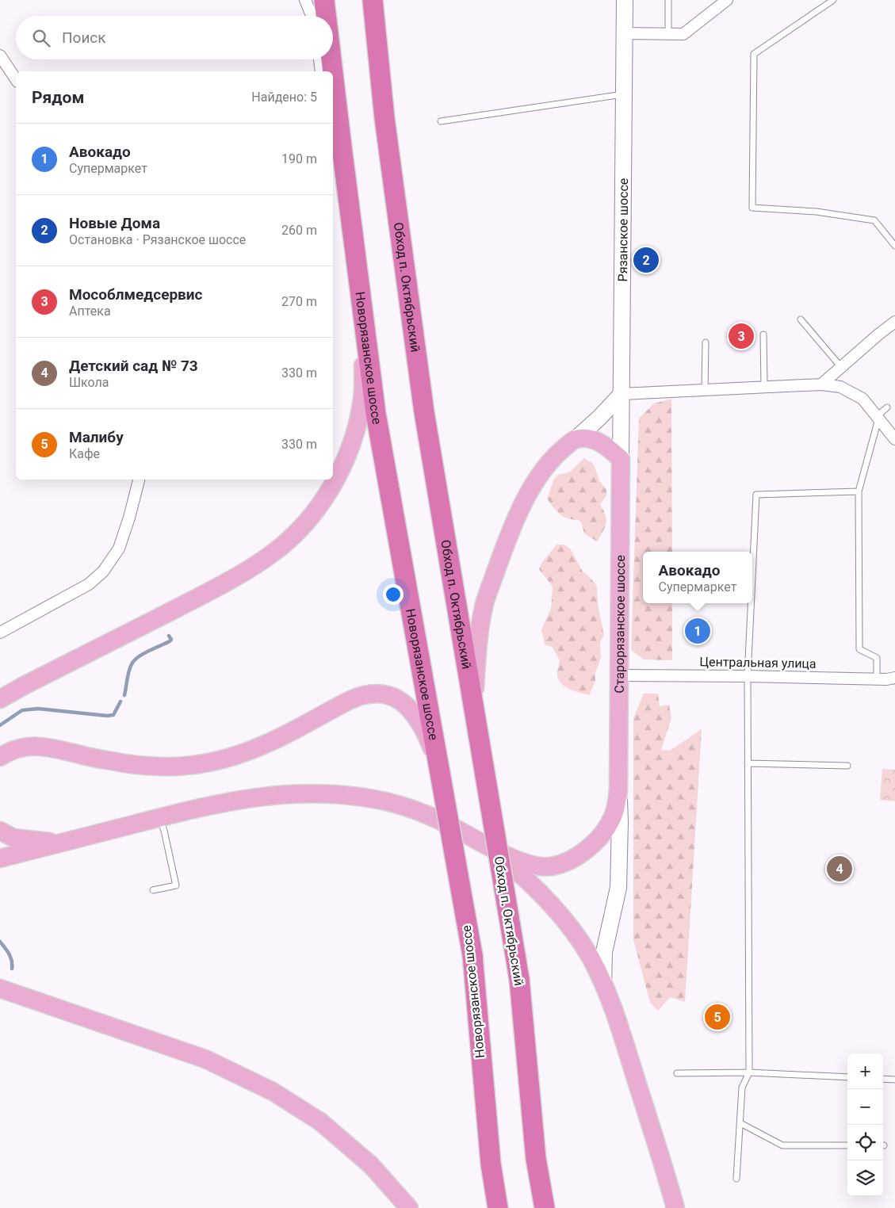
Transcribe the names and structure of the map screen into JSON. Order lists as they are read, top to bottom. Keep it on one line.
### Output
{"streets":{"highway":["Обход п. Октябрьский","Новорязанское шоссе"],"main road":["Рязанское шоссе","Старорязанское шоссе"],"street":["Центральная улица"]},"crossings":[["Рязанское шоссе","Старорязанское шоссе"],["Старорязанское шоссе","Центральная улица"]],"page":{"search":"Поиск","heading":["Рядом","Найдено: 5"],"list":[{"mark":"1","name":"Авокадо","note":"Супермаркет","value":"190 m"},{"mark":"2","name":"Новые Дома","note":"Остановка · Рязанское шоссе","value":"260 m"},{"mark":"3","name":"Мособлмедсервис","note":"Аптека","value":"270 m"},{"mark":"4","name":"Детский сад № 73","note":"Школа","value":"330 m"},{"mark":"5","name":"Малибу","note":"Кафе","value":"330 m"}],"pins":["2","3","1","4","5"],"popup":["Авокадо","Супермаркет"],"map_buttons":["+","−"]}}
